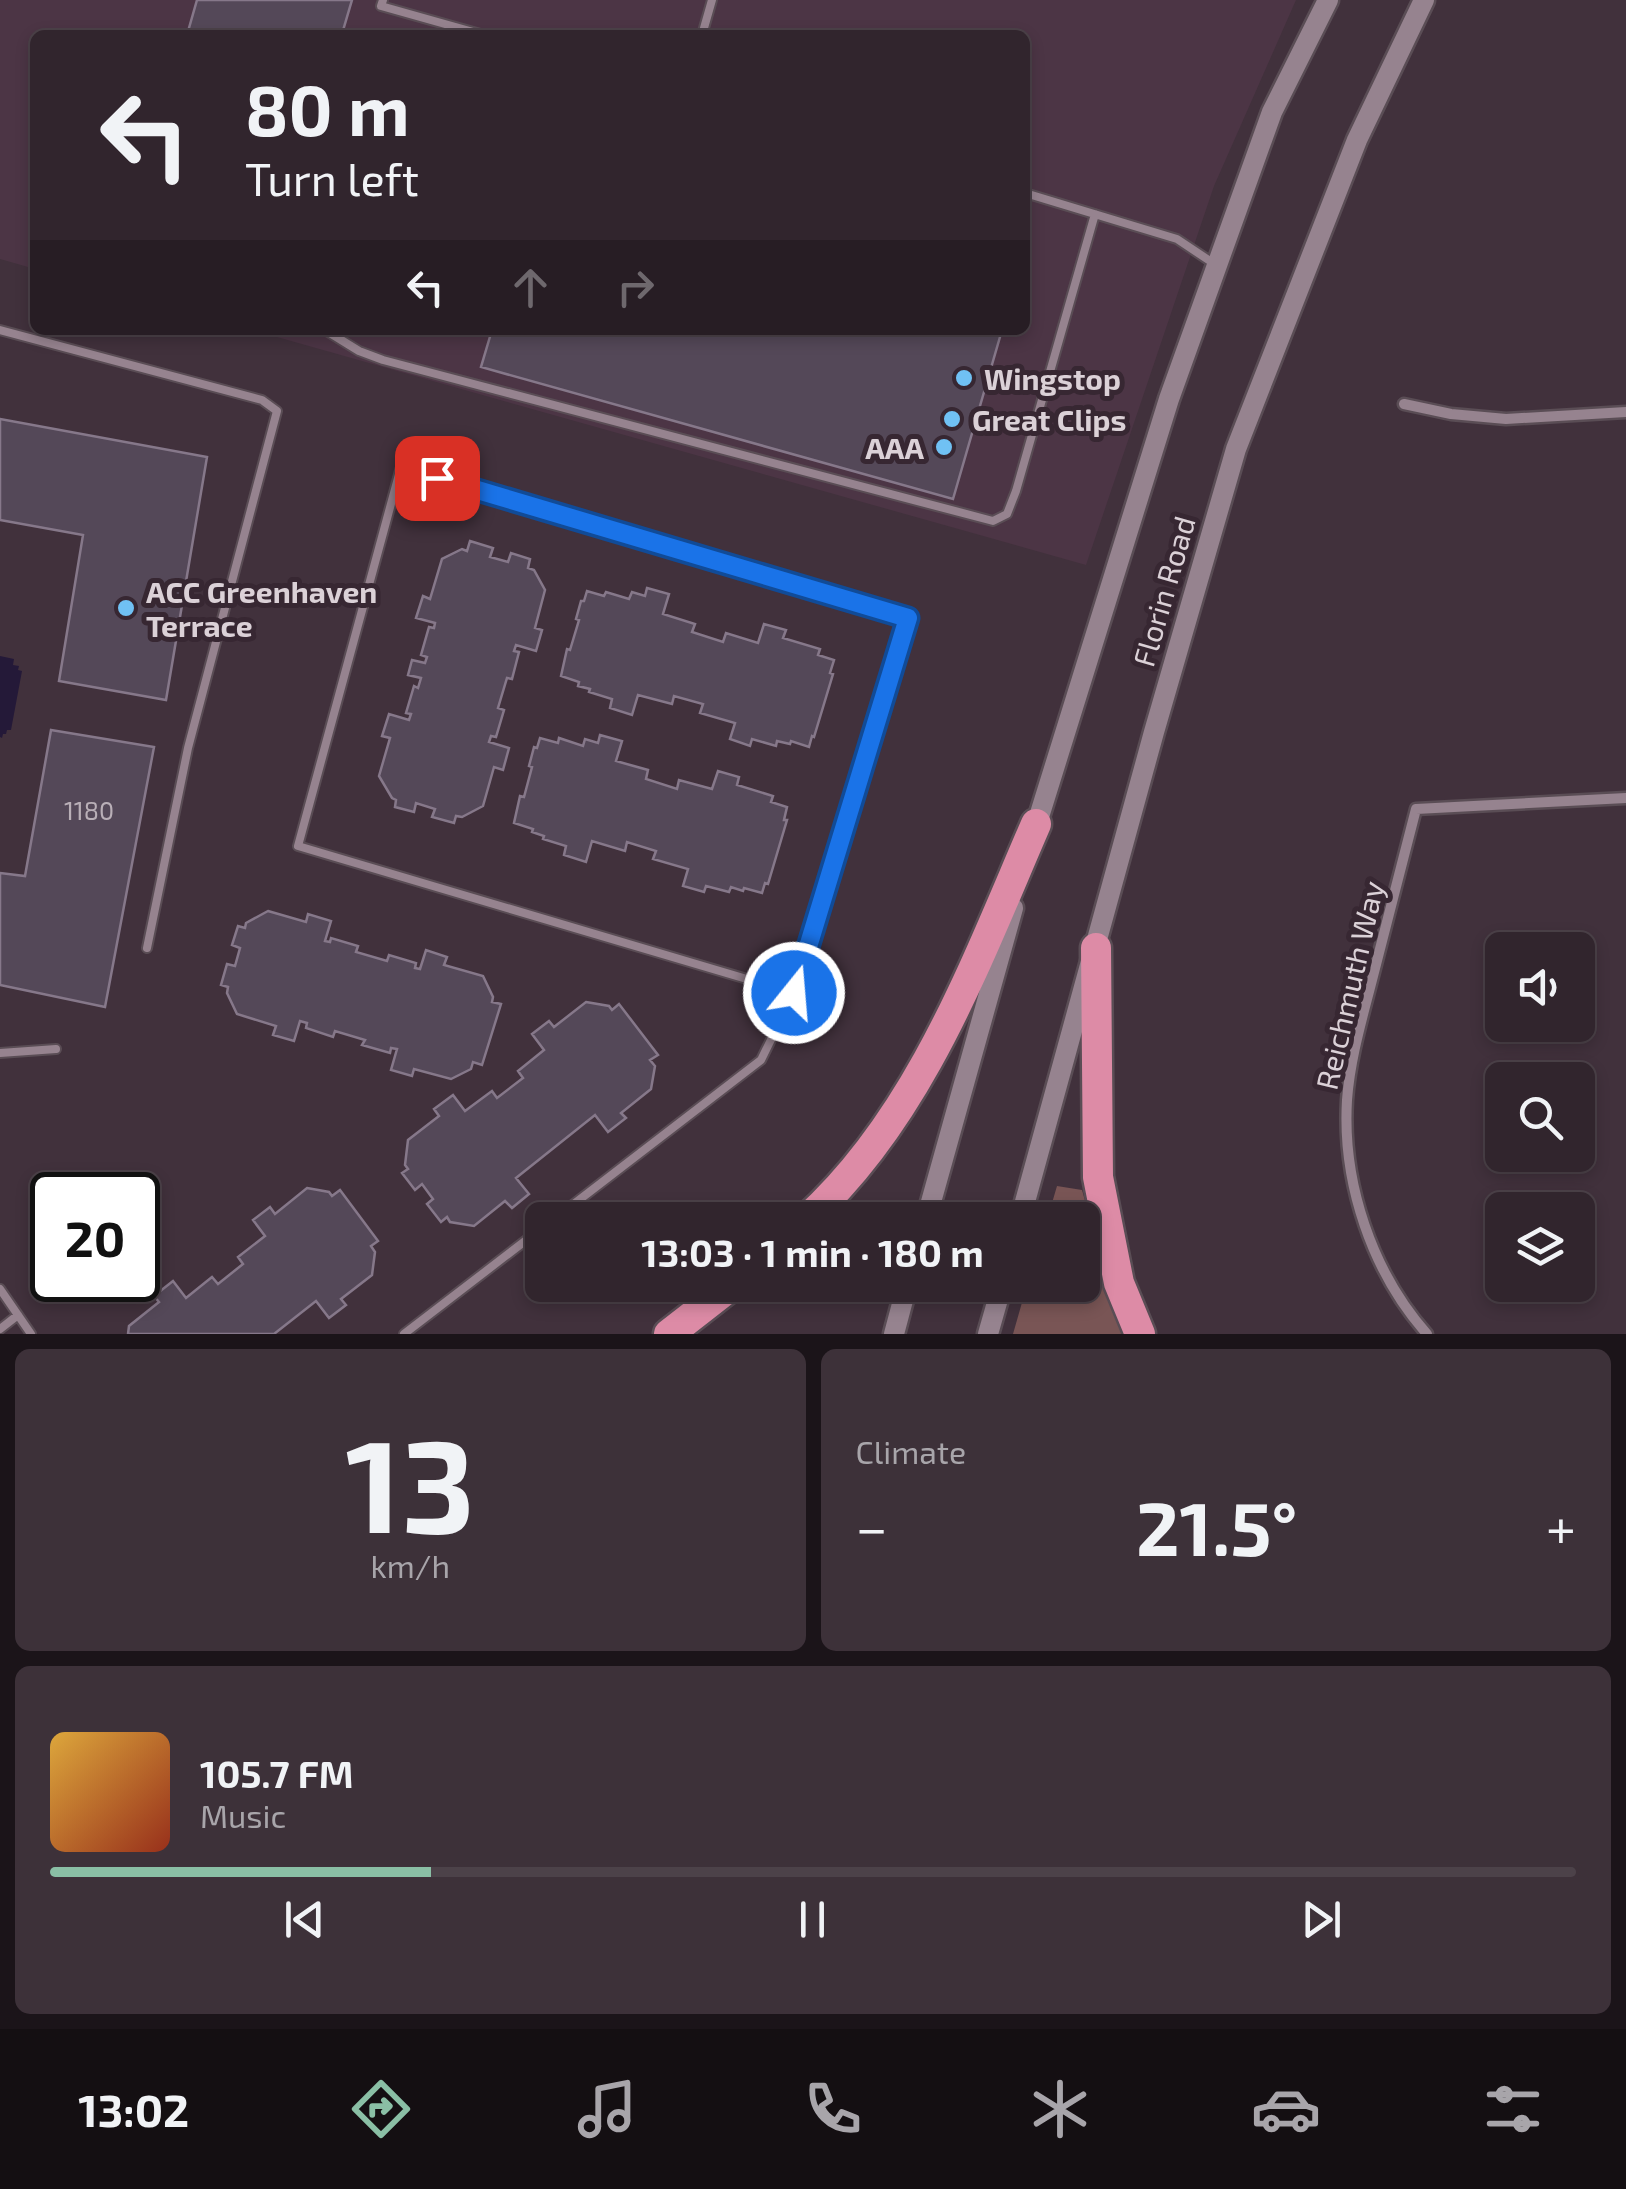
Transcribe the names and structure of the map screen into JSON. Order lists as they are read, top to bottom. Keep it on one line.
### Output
{"streets":{"main road":["Florin Road"],"street":["Reichmuth Way"]},"places":["Wingstop","Great Clips","AAA","ACC Greenhaven Terrace"],"house_numbers":["1180"],"page":{"turn":["80 m","Turn left"],"limit":"20","trip":"13:03 · 1 min · 180 m","tile":[["13","km/h"],"Climate"],"heat":["−","21.5°","+"],"song":["105.7 FM","Music"],"tabs":"13:02"}}
